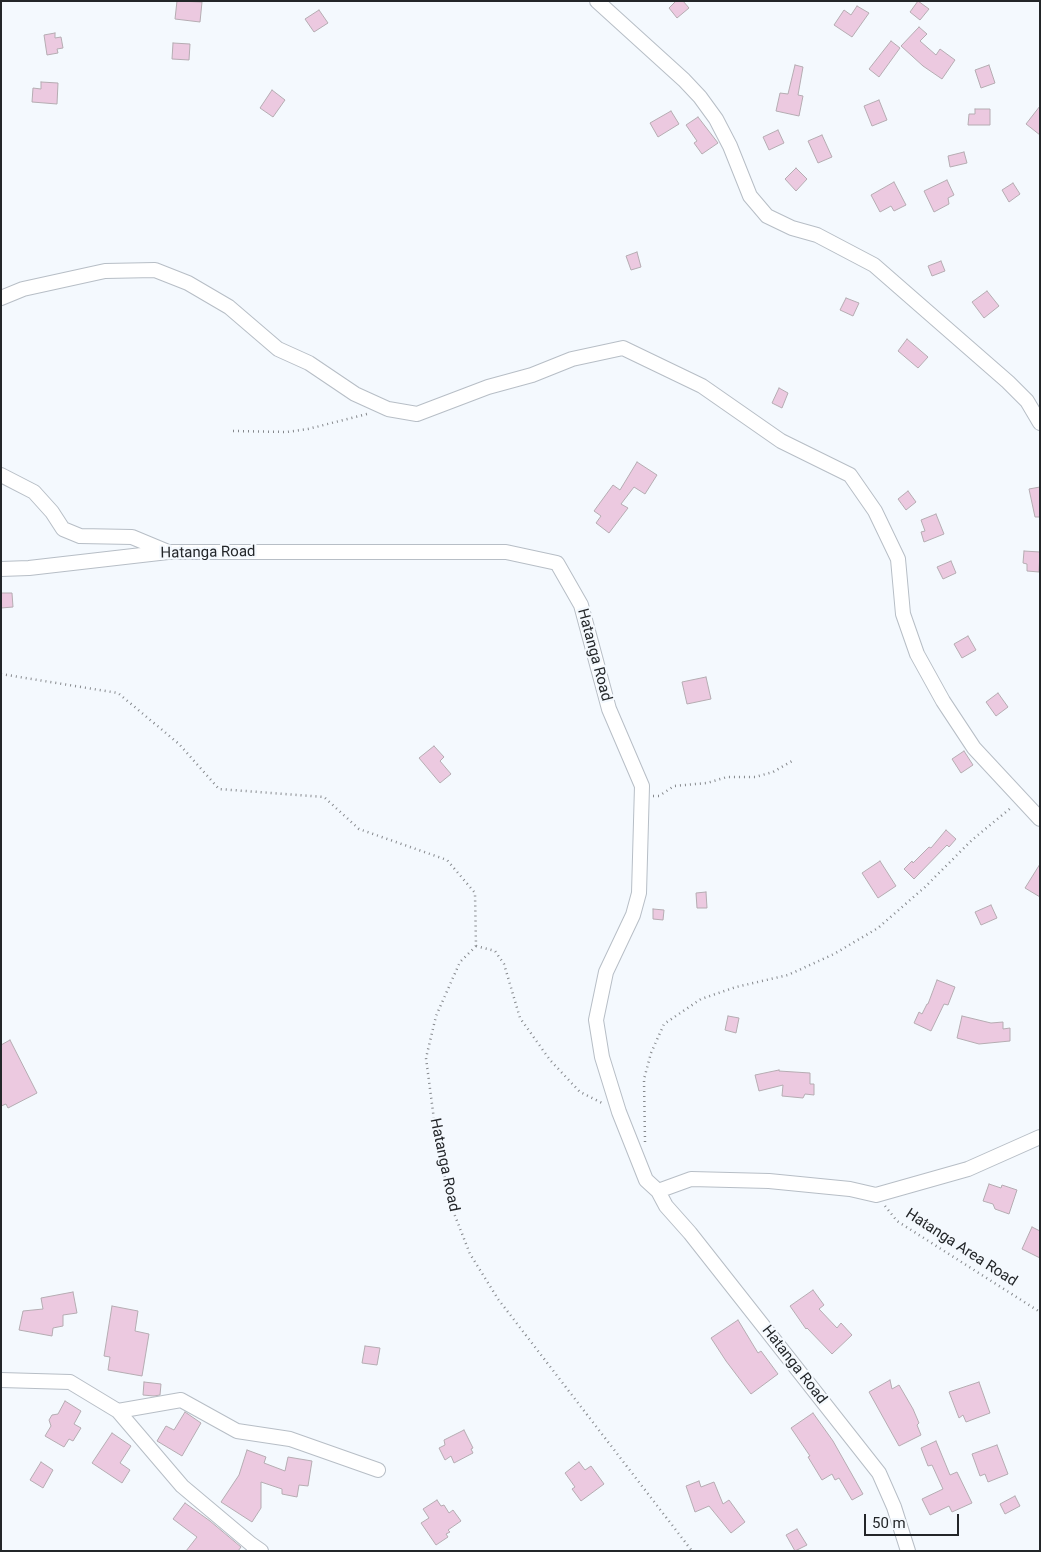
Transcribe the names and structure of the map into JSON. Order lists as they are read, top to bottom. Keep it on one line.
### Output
{"streets":{"street":["Hatanga Road"],"path":["Hatanga Area Road"]},"scale_bar":"50 m"}
